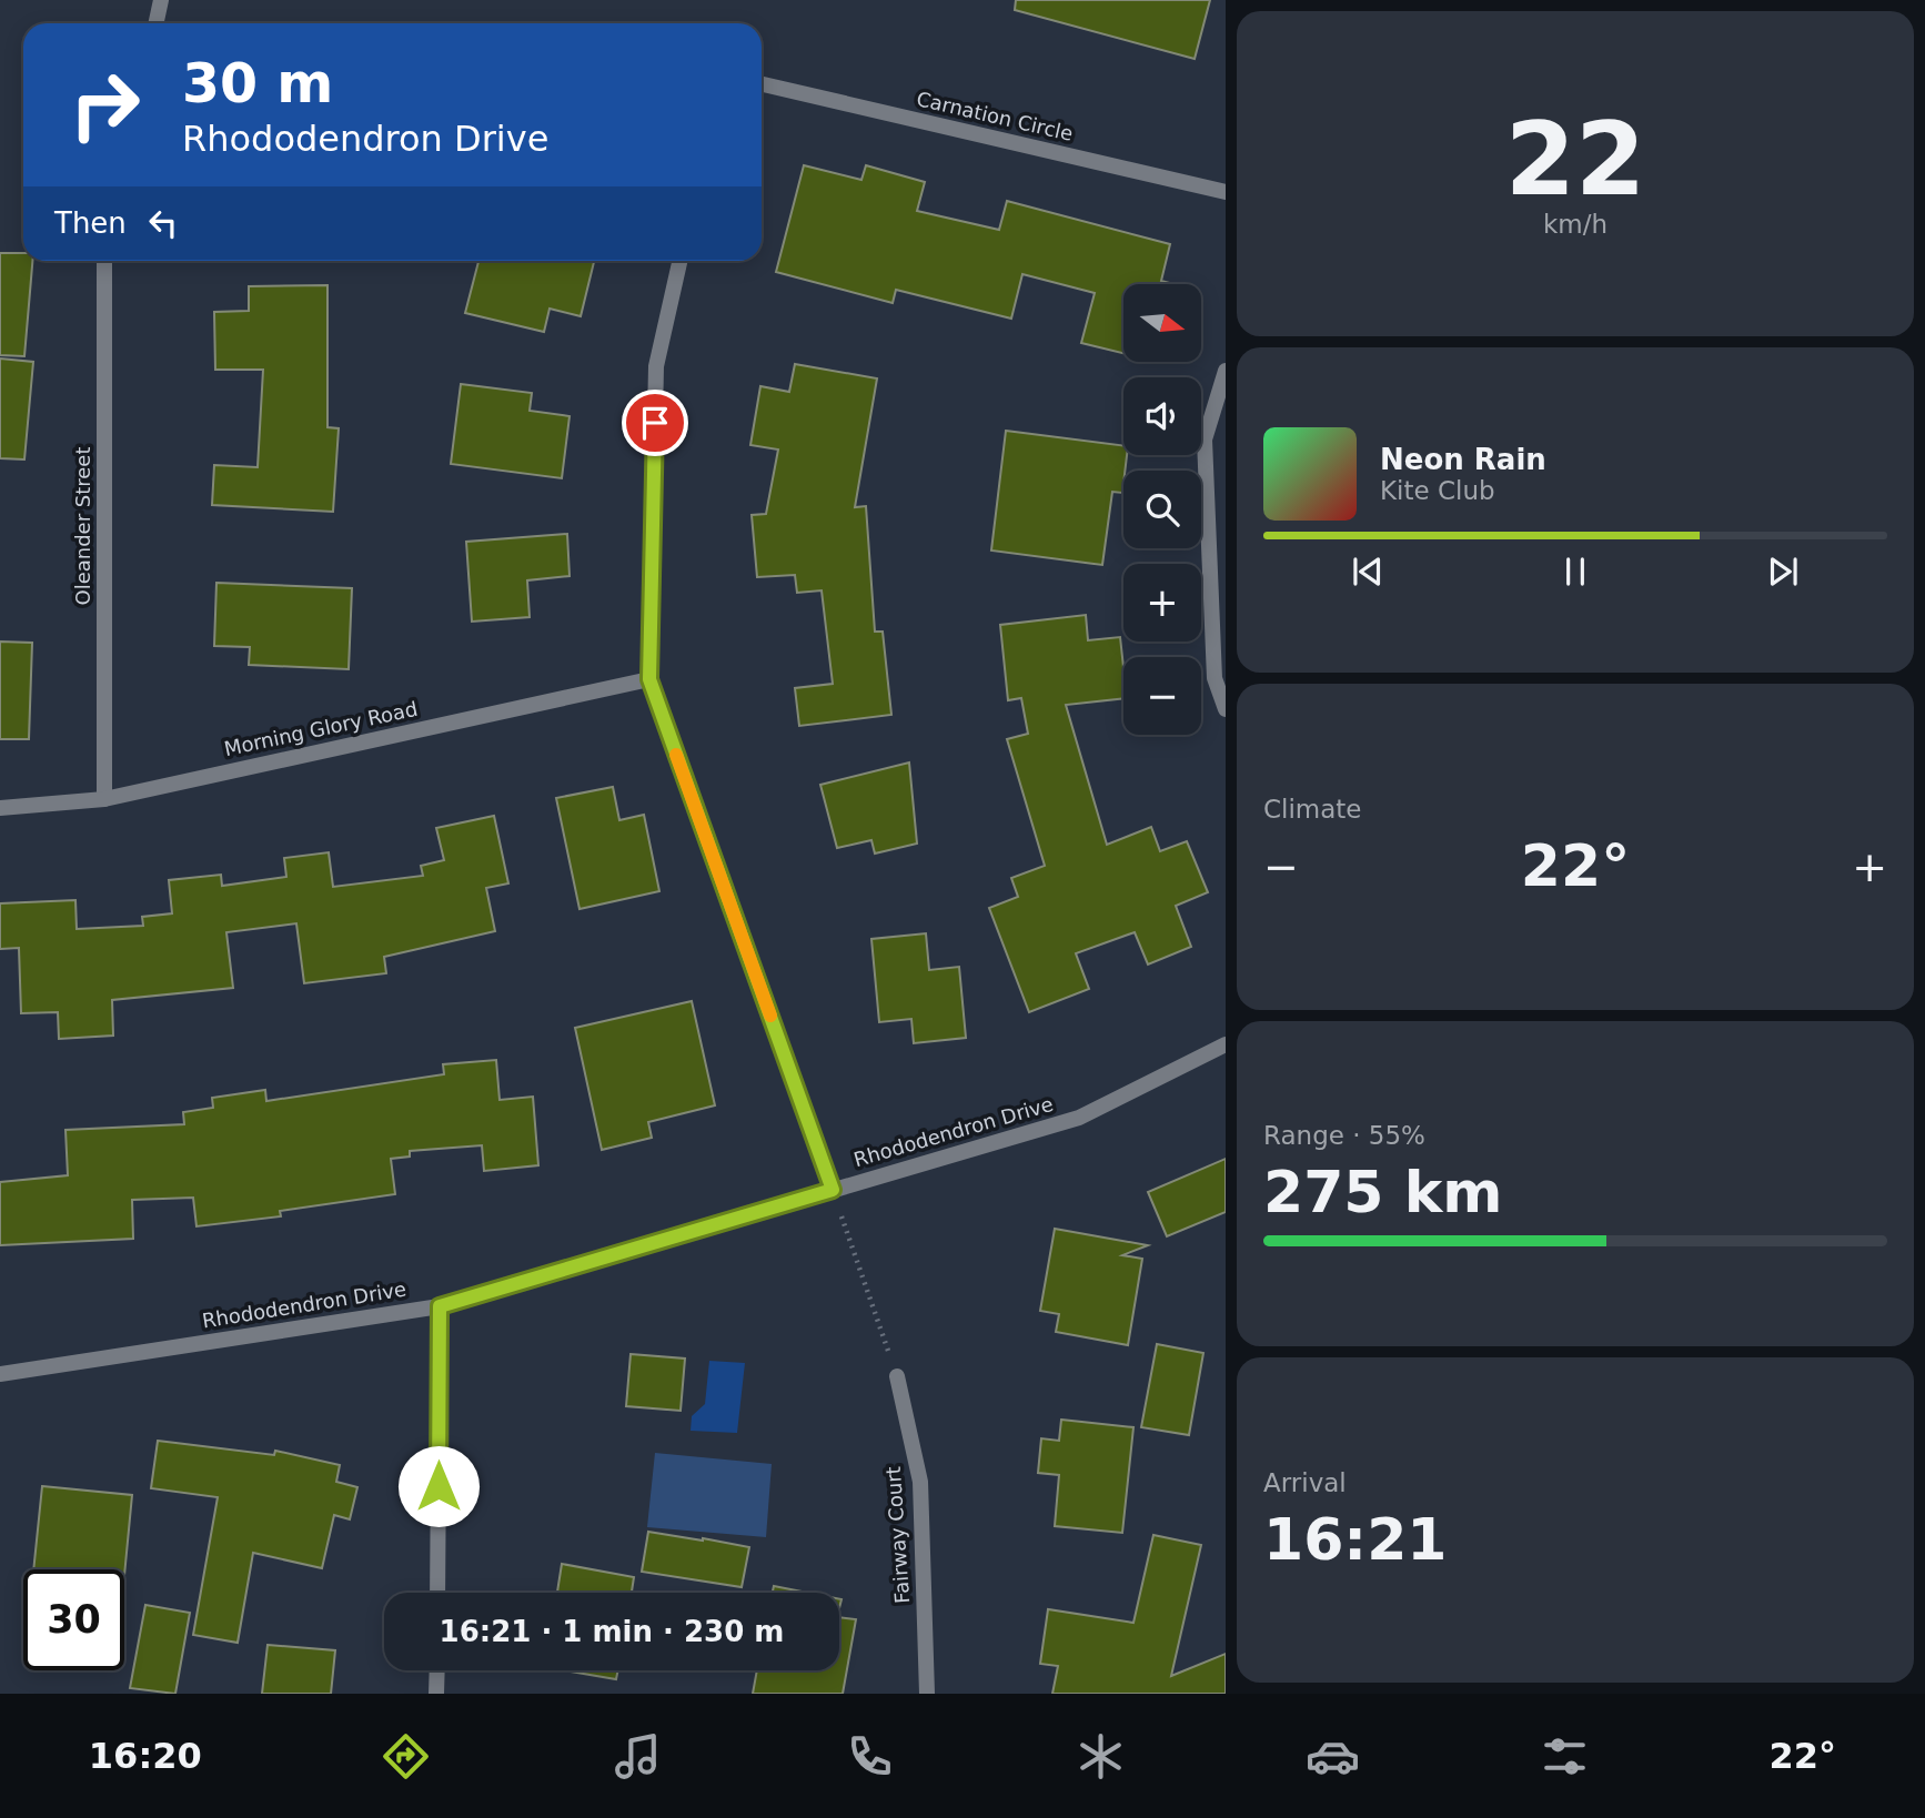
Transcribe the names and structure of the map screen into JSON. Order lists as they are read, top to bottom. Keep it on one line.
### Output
{"streets":{"street":["Carnation Circle","Oleander Street","Morning Glory Road","Rhododendron Drive","Fairway Court"]},"crossings":[["Oleander Street","Morning Glory Road"]],"north":"right","page":{"tile":[["22","km/h"],"Climate",["Range · 55%","275 km"],["Arrival","16:21"]],"turn":["30 m","Rhododendron Drive"],"then":"Then","map_buttons":["+","−"],"song":["Neon Rain","Kite Club"],"heat":["−","22°","+"],"limit":"30","trip":"16:21 · 1 min · 230 m","tabs":["16:20","22°"]}}
